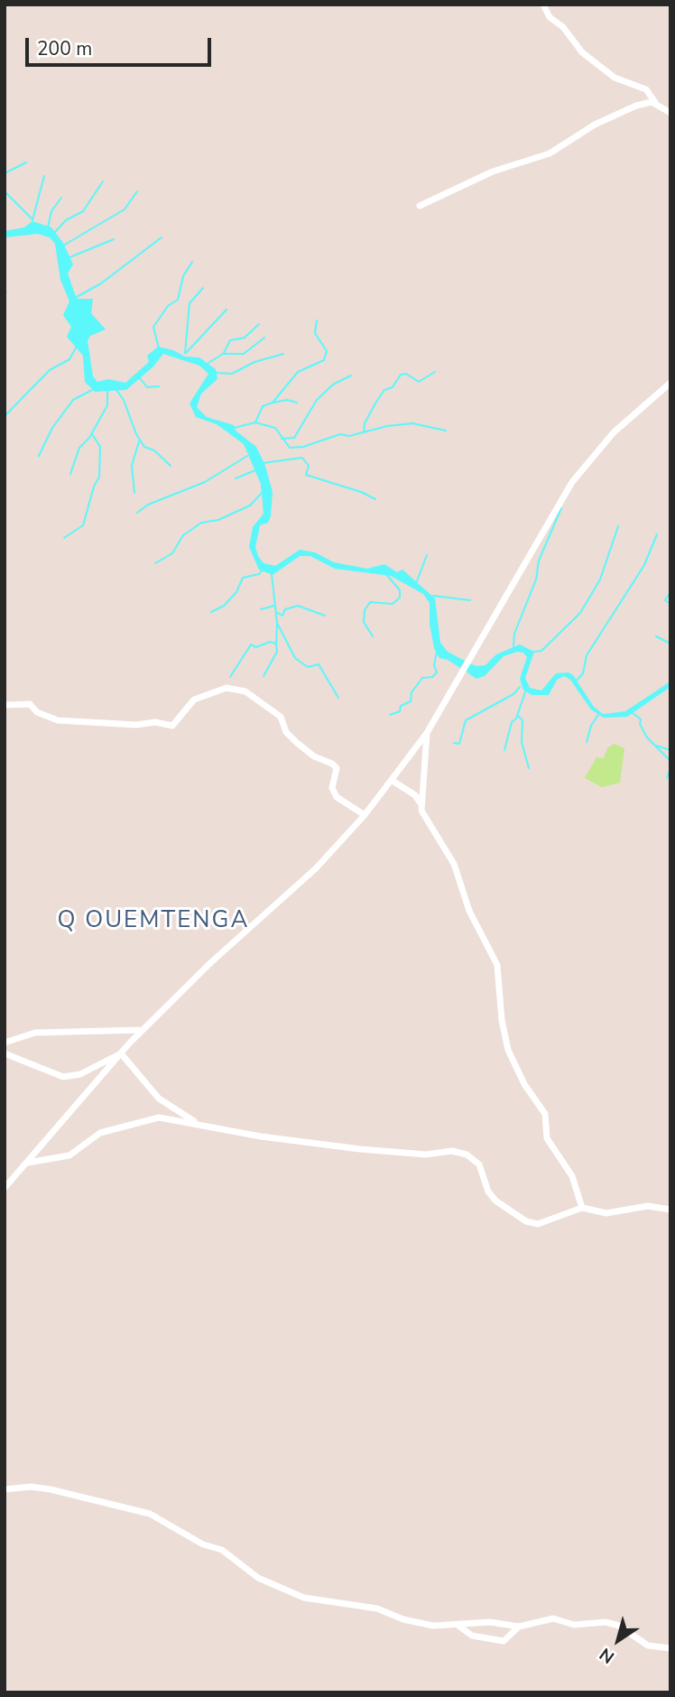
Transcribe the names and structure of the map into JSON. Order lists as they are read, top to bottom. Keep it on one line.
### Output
{"districts":["Q OUEMTENGA"],"scale_bar":"200 m","north":"bottom left"}
